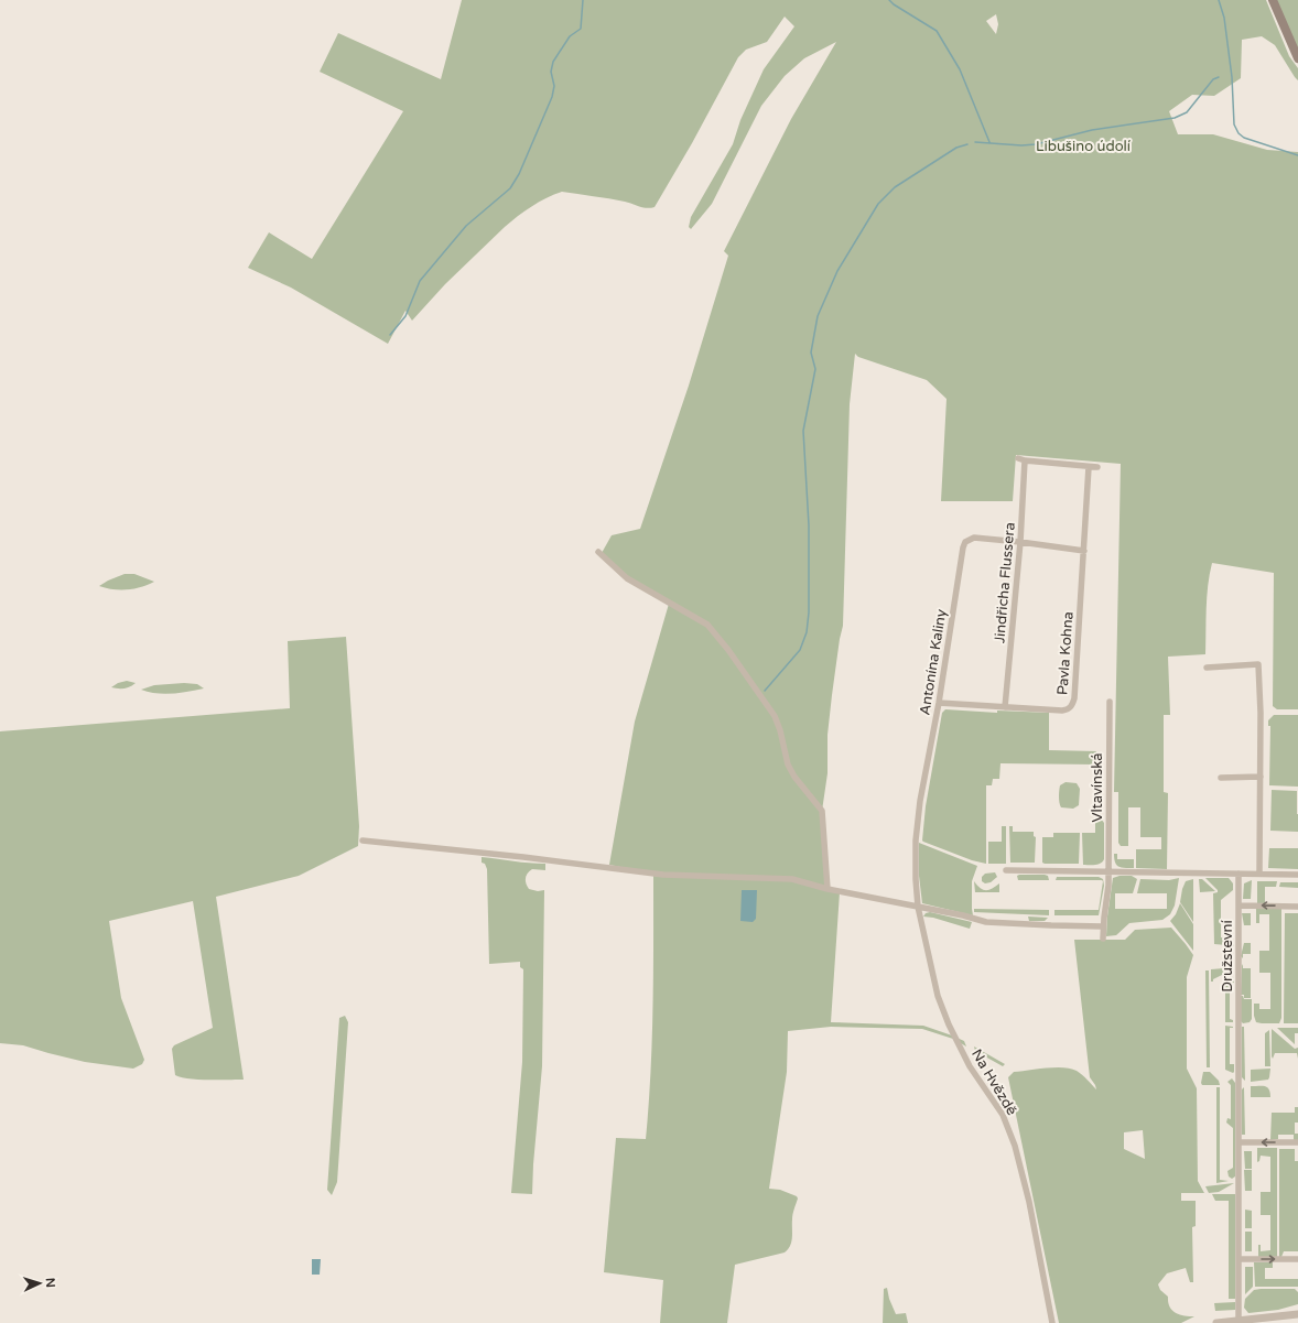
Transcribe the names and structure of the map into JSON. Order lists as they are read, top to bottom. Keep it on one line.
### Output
{"streets":{"street":["Jindřicha Flussera","Pavla Kohna","Antonína Kaliny","Vltavínská","Družstevní","Na Hvězdě"]},"crossings":[["Jindřicha Flussera","Pavla Kohna"],["Jindřicha Flussera","Antonína Kaliny"],["Pavla Kohna","Antonína Kaliny"],["Antonína Kaliny","Na Hvězdě"]],"parks":["Libušino údolí"],"north":"right"}
